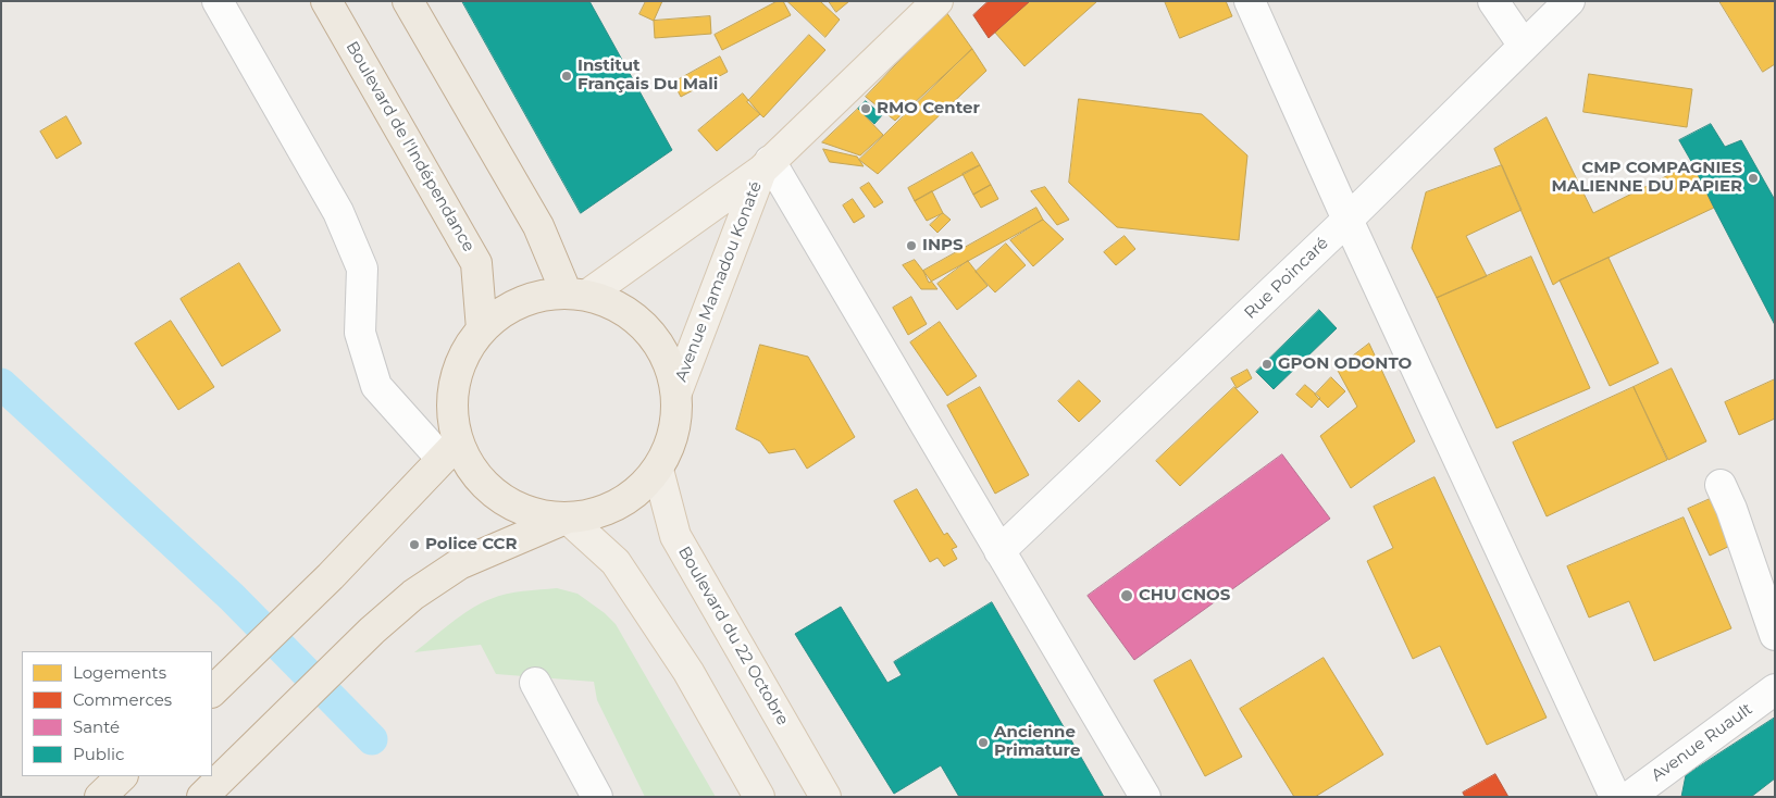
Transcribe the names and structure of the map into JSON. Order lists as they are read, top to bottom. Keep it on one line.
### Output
{"streets":{"highway":["Boulevard de l'Indépendance"],"main road":["Avenue Mamadou Konaté","Boulevard du 22 Octobre"],"street":["Rue Poincaré","Avenue Ruault"]},"places":["Institut Français Du Mali","RMO Center","CMP COMPAGNIES MALIENNE DU PAPIER","INPS","GPON ODONTO","Police CCR","CHU CNOS","Ancienne Primature"],"legend":["Logements","Commerces","Santé","Public"]}
